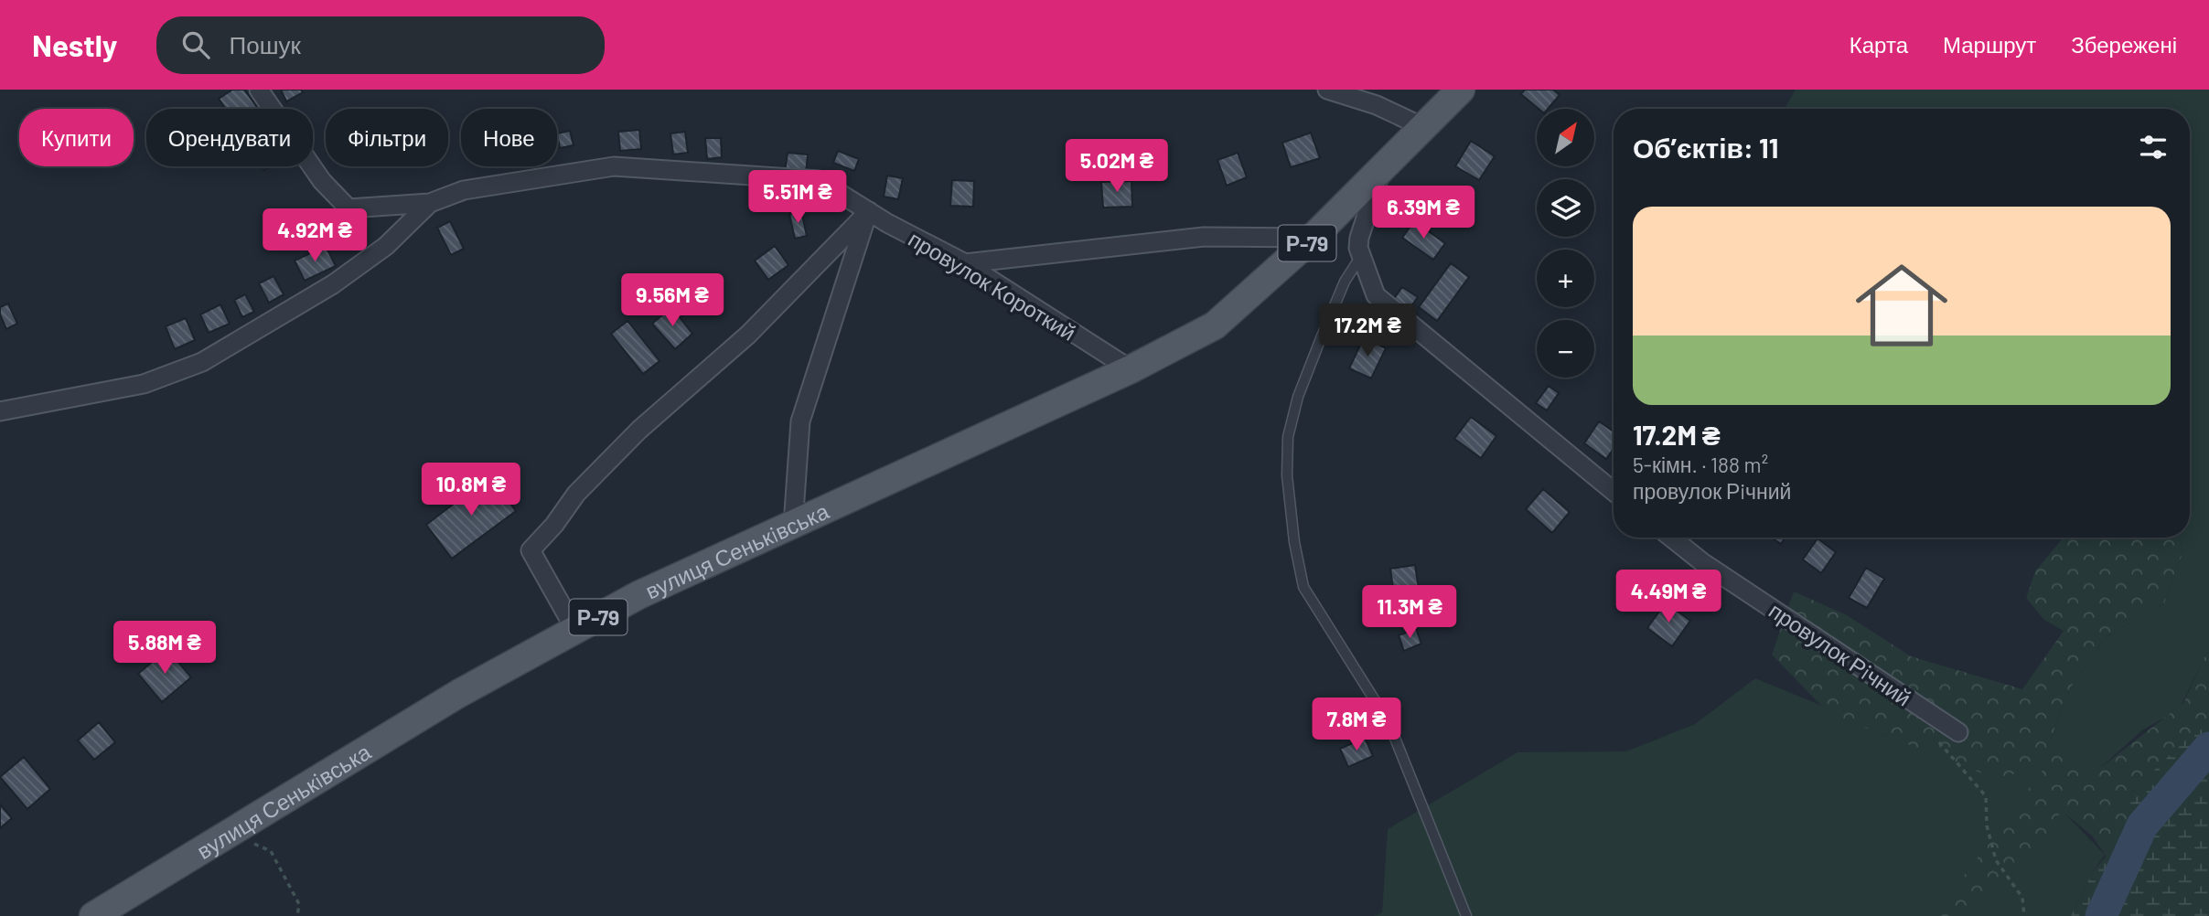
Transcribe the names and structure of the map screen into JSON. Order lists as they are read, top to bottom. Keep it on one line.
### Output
{"streets":{"main road":["Р-79","вулиця Сенькiвська"],"street":["провулок Короткий","провулок Рiчний"]},"crossings":[["Р-79","провулок Короткий"],["Р-79","вулиця Сенькiвська"],["провулок Короткий","вулиця Сенькiвська"]],"north":"top right","page":{"header":"Nestly","search":"Пошук","nav":["Карта","Маршрут","Збережені"],"map_buttons":["+","−"],"chip":["Купити","Орендувати","Фільтри","Нове"],"heading":"Об’єктів: 11","price":["5.02M ₴","5.51M ₴","6.39M ₴","4.92M ₴","9.56M ₴","17.2M ₴","10.8M ₴","4.49M ₴","11.3M ₴","5.88M ₴","7.8M ₴"],"list":[{"name":"17.2M ₴","note":"5-кімн. · 188 m² · провулок Рiчний"}]}}
